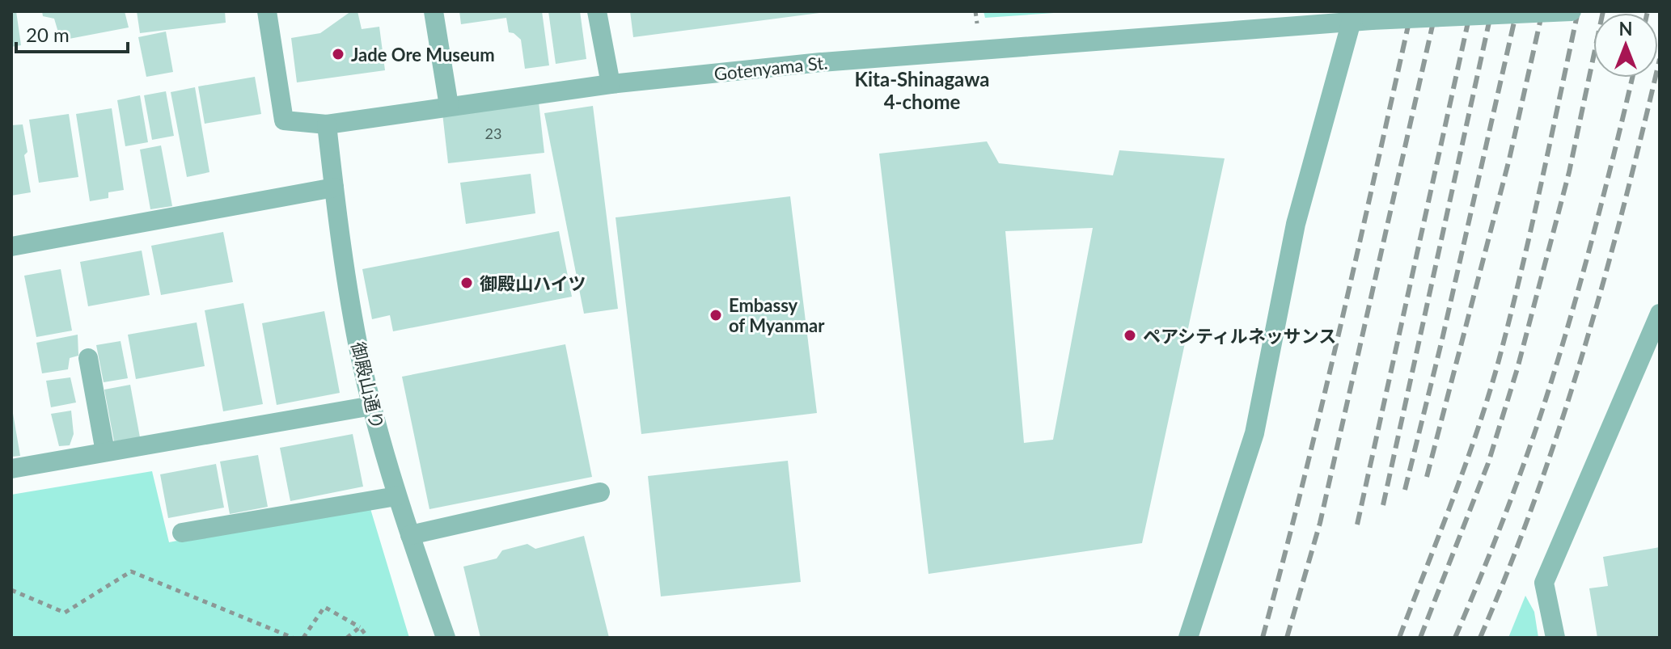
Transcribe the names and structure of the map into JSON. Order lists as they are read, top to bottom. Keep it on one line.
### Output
{"streets":{"street":["Gotenyama St.","御殿山通り"]},"crossings":[["Gotenyama St.","御殿山通り"]],"districts":["Kita-Shinagawa 4-chome"],"places":["Jade Ore Museum","御殿山ハイツ","Embassy of Myanmar","ペアシティルネッサンス"],"house_numbers":["23"],"scale_bar":"20 m","north":"top"}
